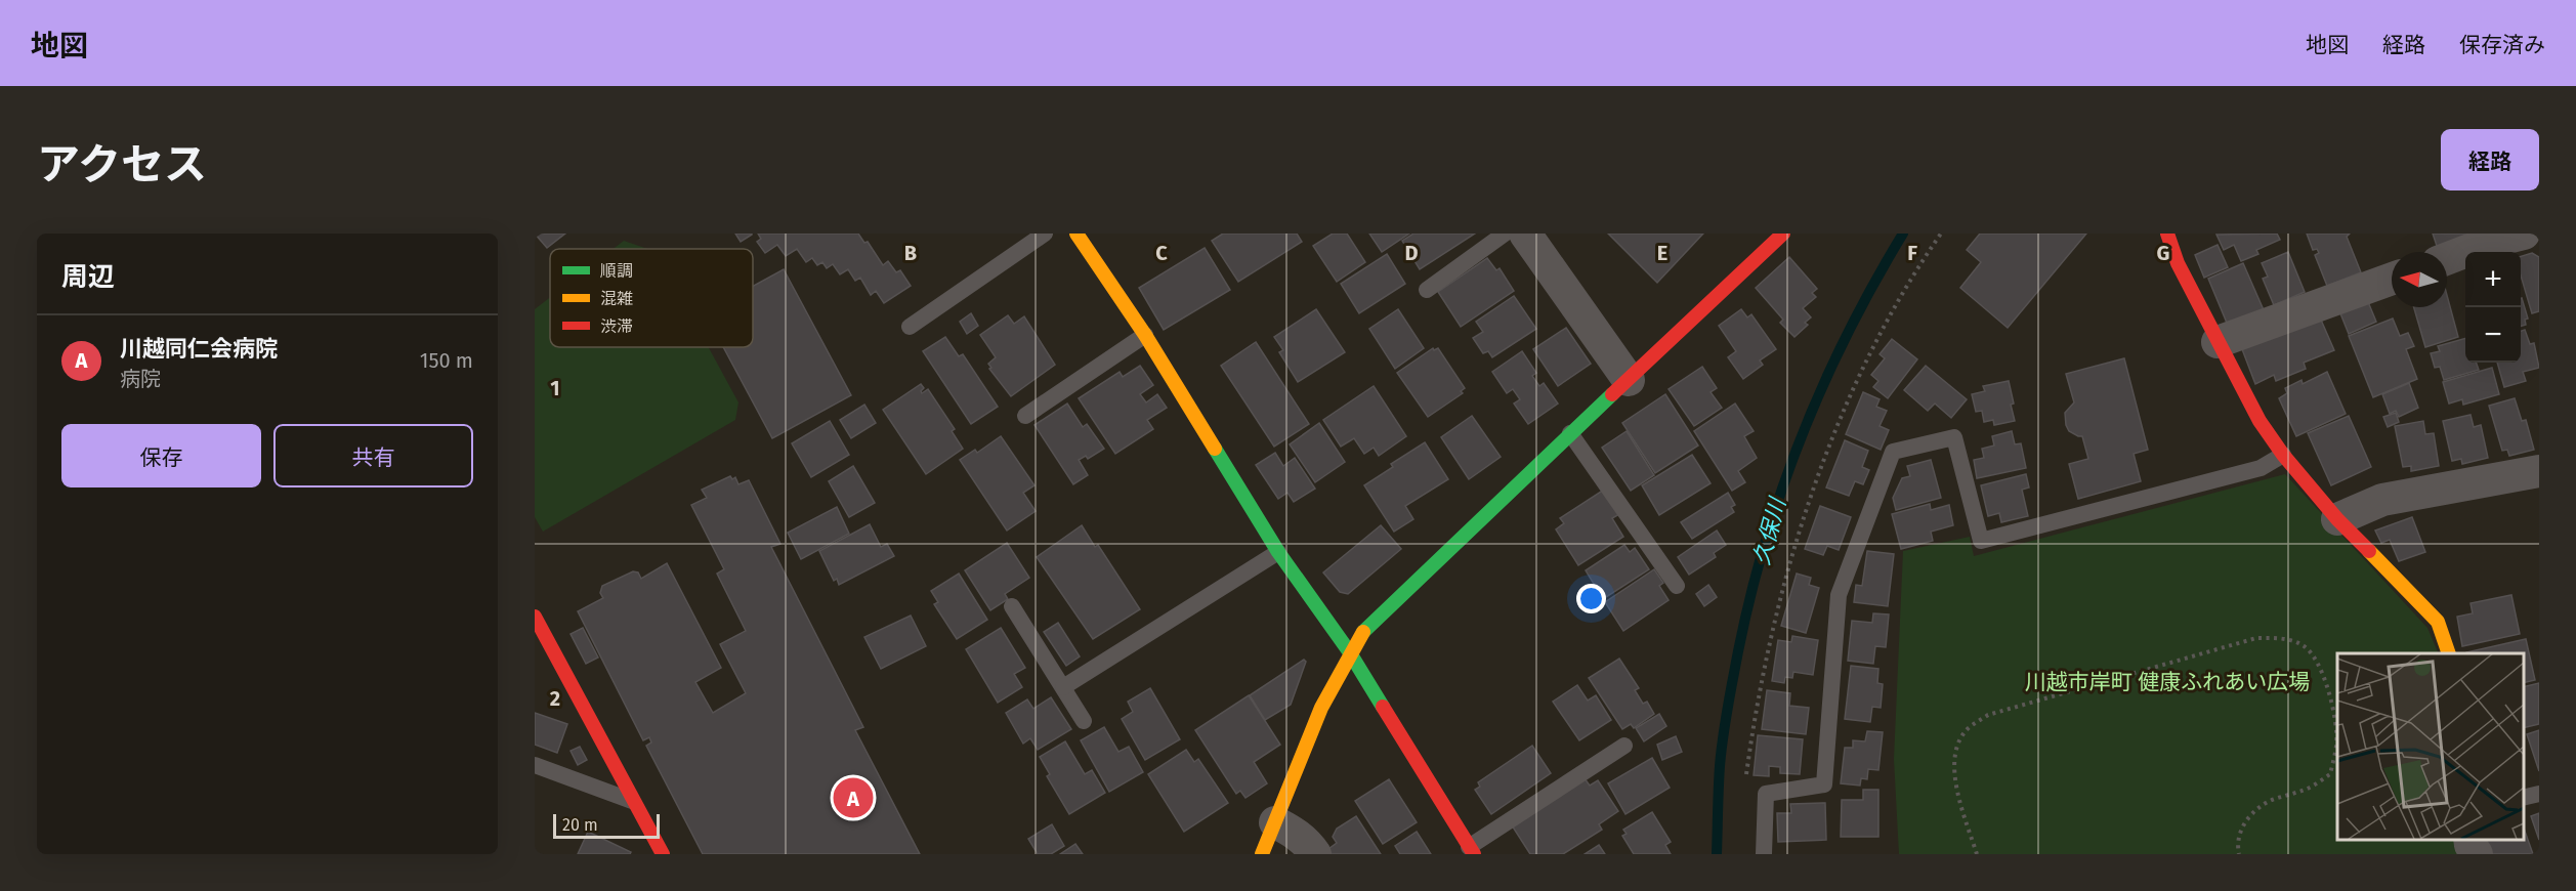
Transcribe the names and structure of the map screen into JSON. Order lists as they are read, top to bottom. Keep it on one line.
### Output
{"water":["久保川"],"parks":["川越市岸町 健康ふれあい広場"],"legend":["順調","混雑","渋滞"],"scale_bar":"20 m","north":"left","page":{"header":"地図","nav":["地図","経路","保存済み"],"title":"アクセス","buttons":["経路",["保存","共有"]],"heading":"周辺","map_buttons":["+","−"],"list":[{"mark":"A","name":"川越同仁会病院","note":"病院","value":"150 m"}],"pins":"A","scale":"20 m"},"grid":{"columns":["B","C","D","E","F","G"],"rows":["1","2"]}}
